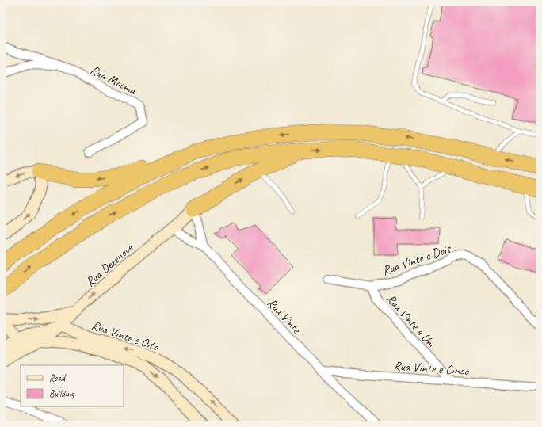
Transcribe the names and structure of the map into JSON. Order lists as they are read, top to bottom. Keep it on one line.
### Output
{"streets":{"main road":["Rua Dezenove","Rua Vinte e Oito"],"street":["Rua Moema","Rua Vinte e Dois","Rua Vinte","Rua Vinte e Um","Rua Vinte e Cinco"]},"crossings":[["Rua Vinte e Dois","Rua Vinte e Um"],["Rua Dezenove","Rua Vinte"],["Rua Dezenove","Rua Vinte e Oito"],["Rua Vinte","Rua Vinte e Cinco"],["Rua Vinte e Um","Rua Vinte e Cinco"]],"one_way":["Rua Dezenove"],"legend":["Road","Building"]}
